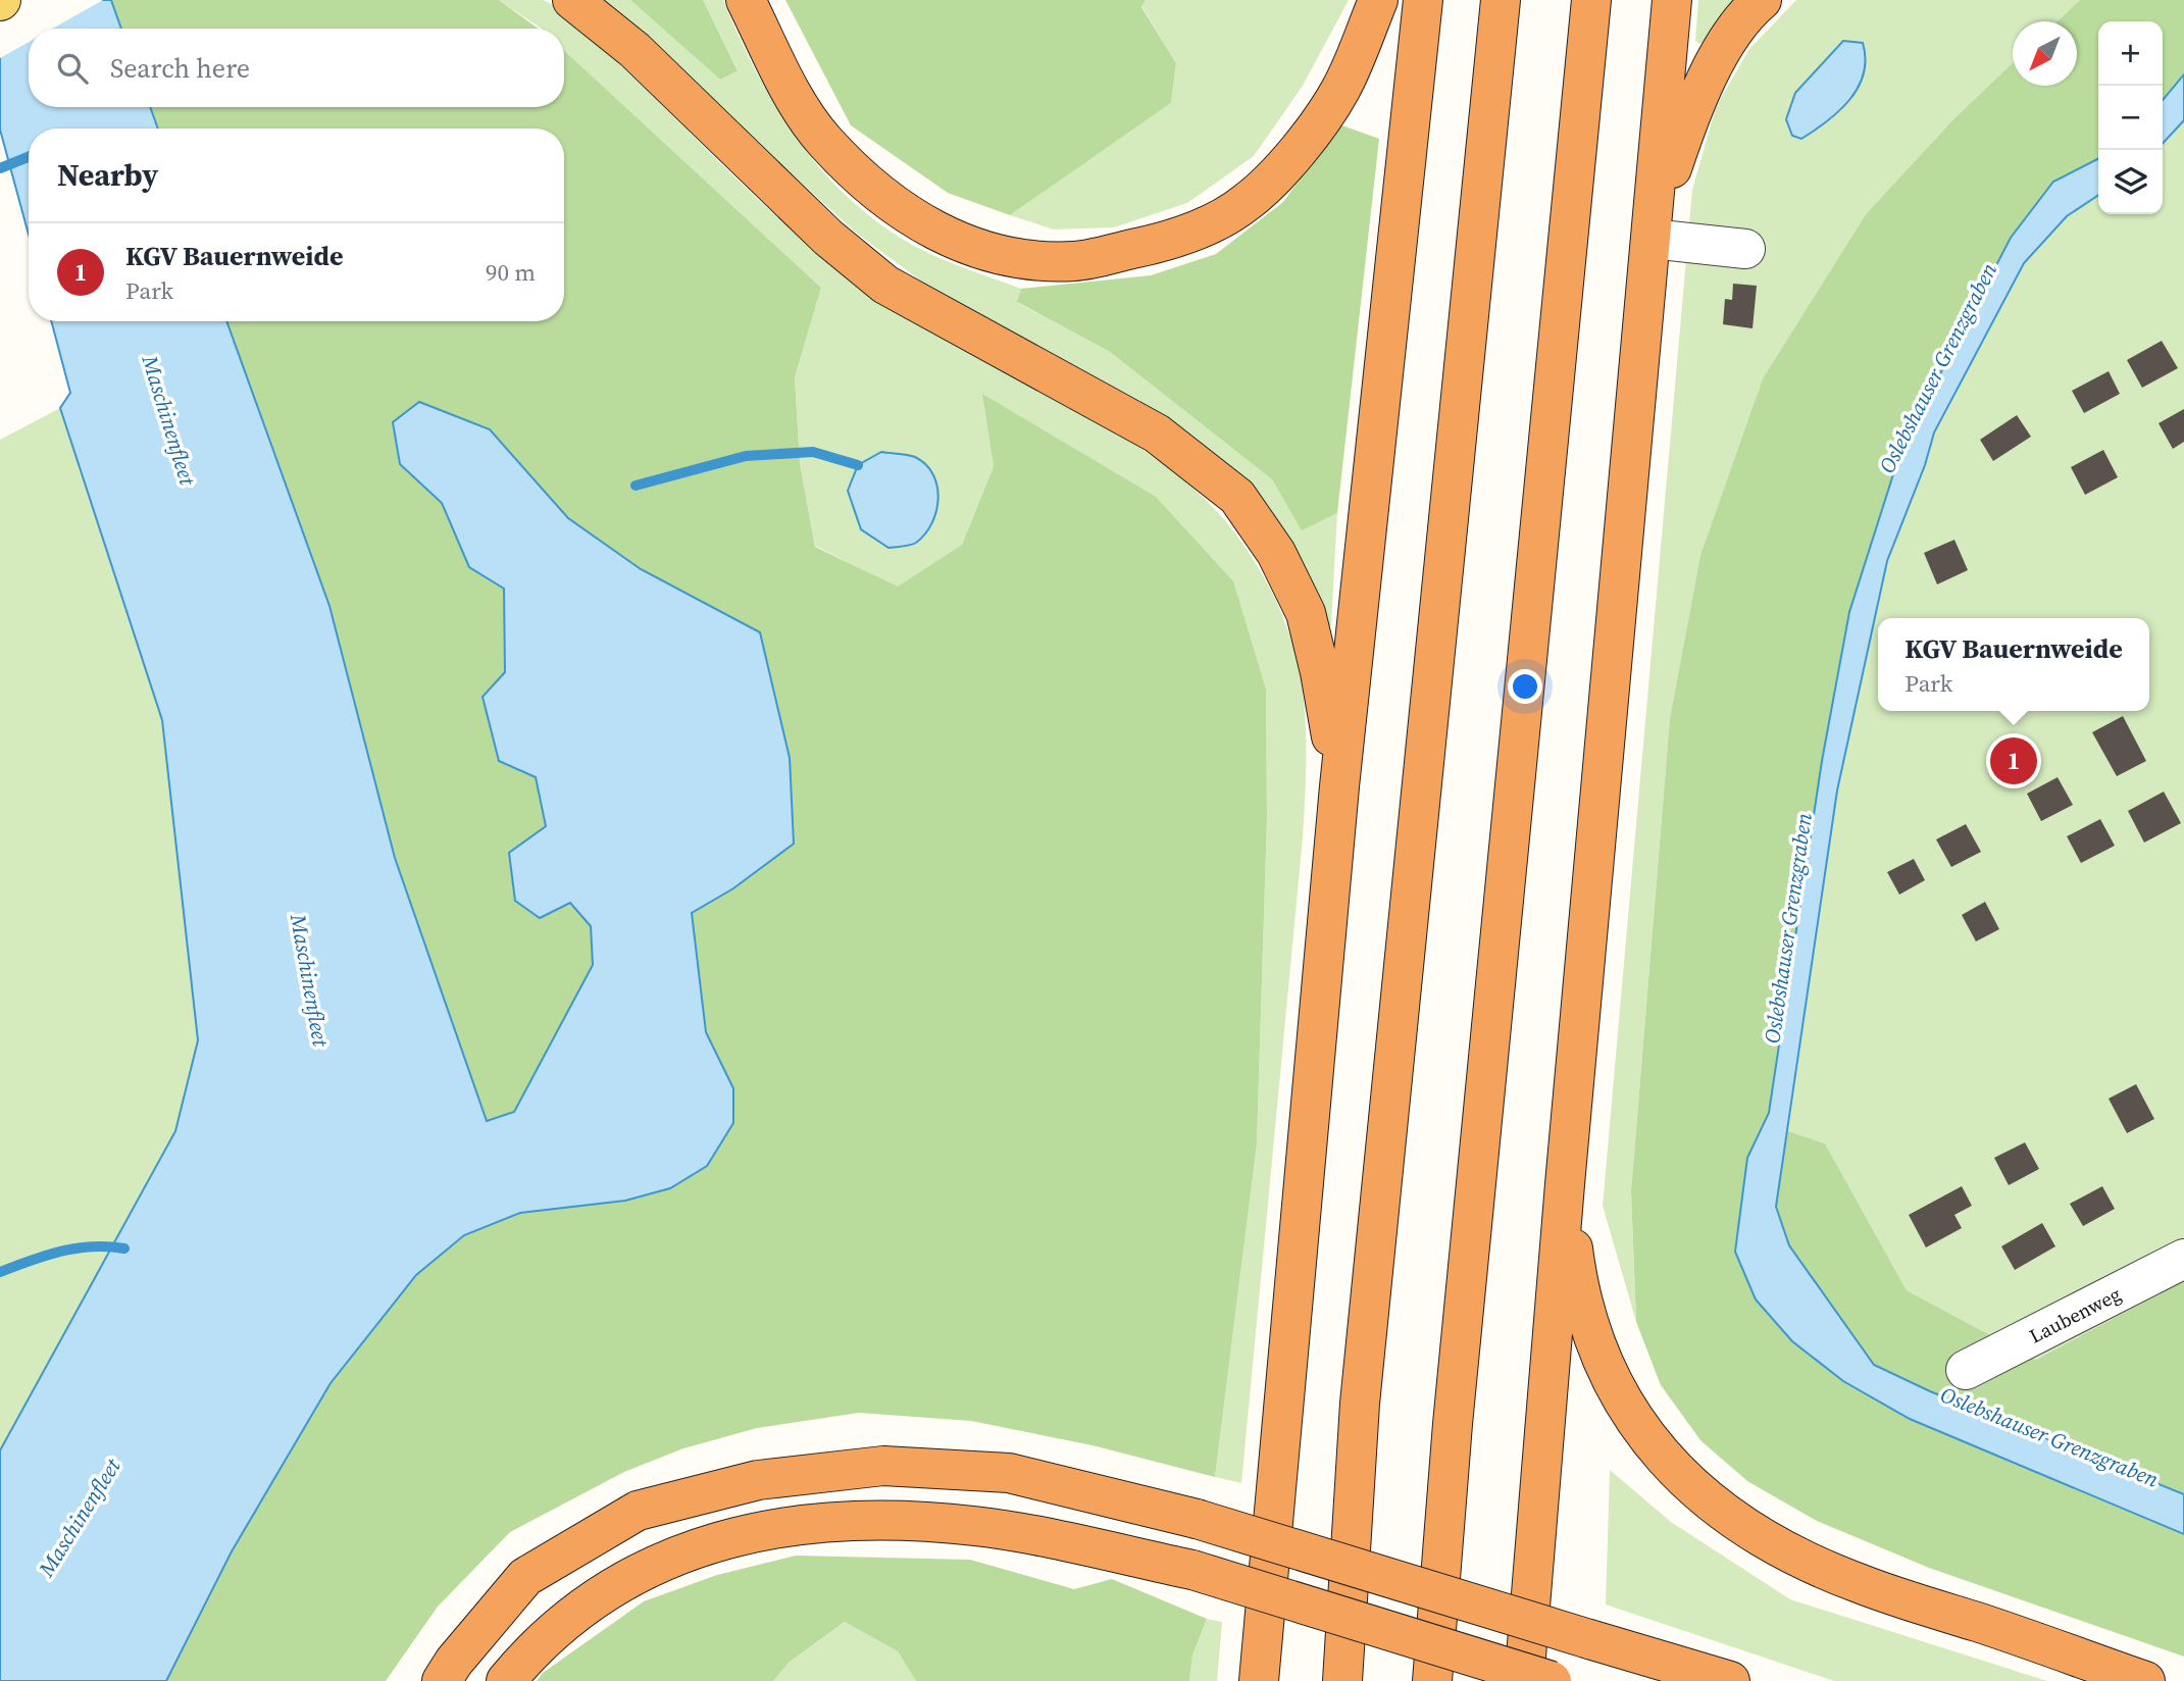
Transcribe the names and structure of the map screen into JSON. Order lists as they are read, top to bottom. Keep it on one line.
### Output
{"streets":{"lane":["Laubenweg"]},"water":["Oslebshauser Grenzgraben","Maschinenfleet"],"north":"bottom left","page":{"map_buttons":["+","−"],"search":"Search here","heading":"Nearby","list":[{"mark":"1","name":"KGV Bauernweide","note":"Park","value":"90 m"}],"popup":["KGV Bauernweide","Park"],"pins":"1"}}
